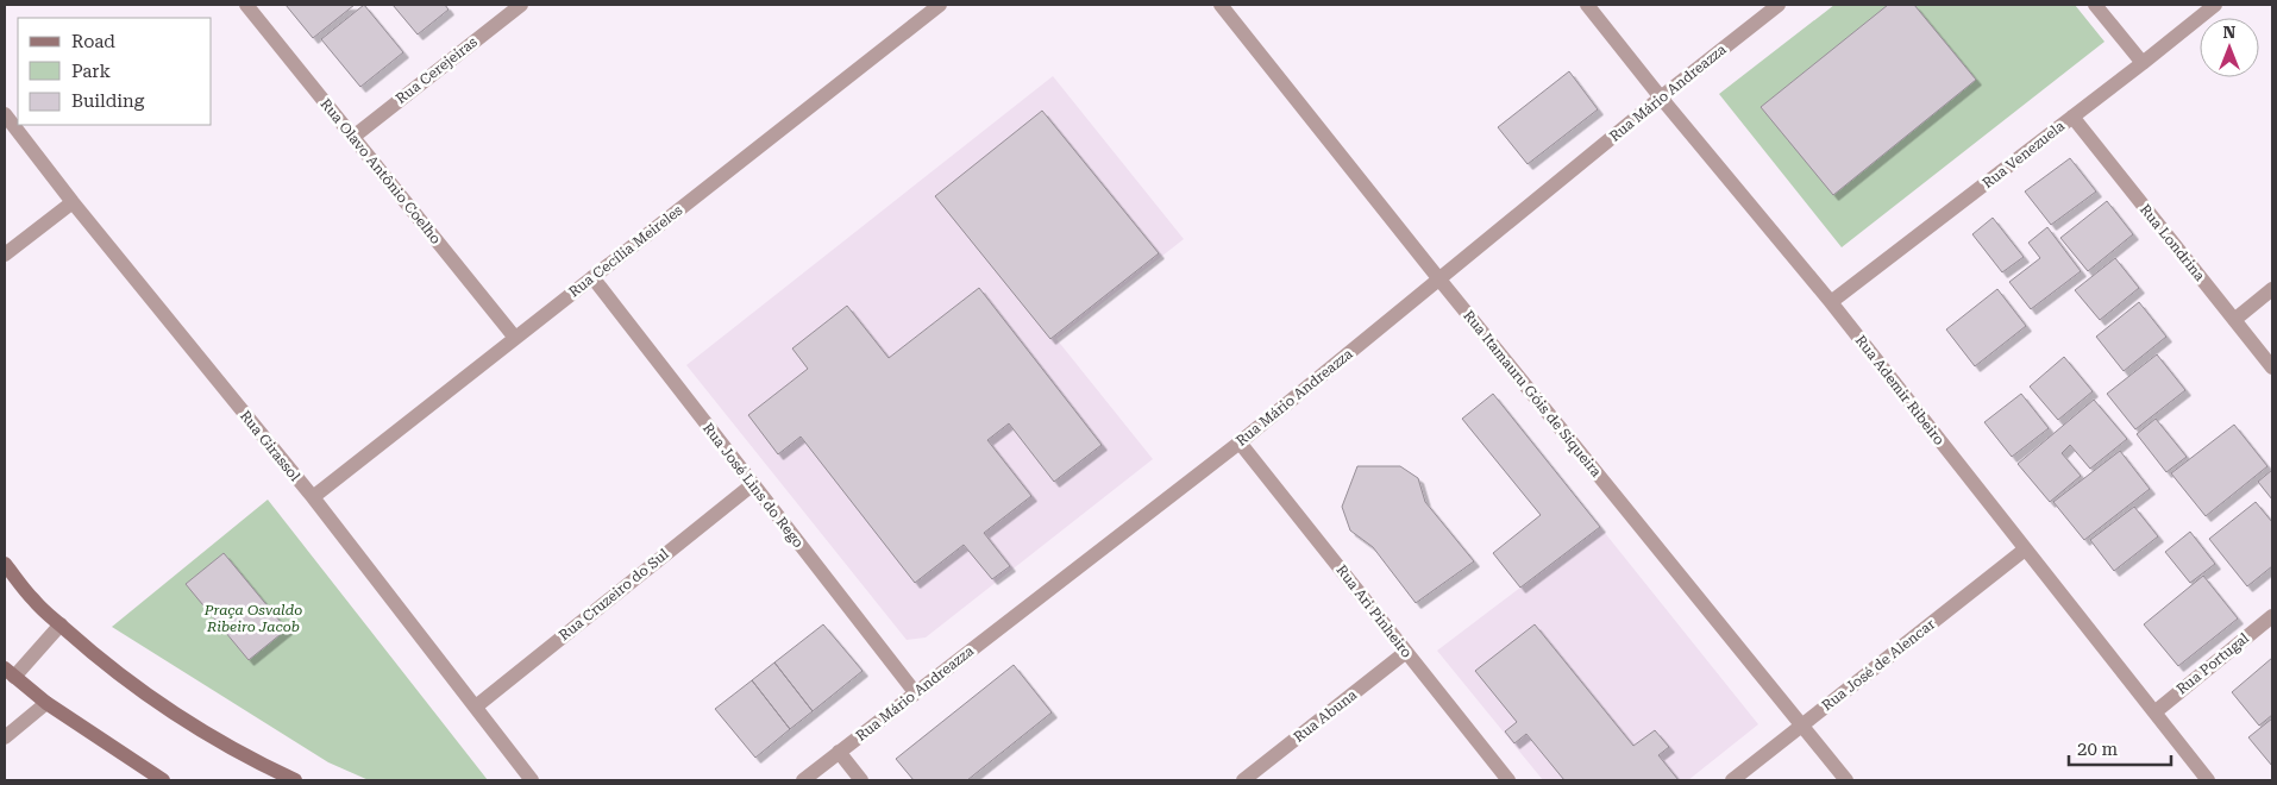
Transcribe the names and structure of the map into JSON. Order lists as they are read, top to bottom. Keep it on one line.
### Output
{"streets":{"street":["Rua Cerejeiras","Rua Mário Andreazza","Rua Venezuela","Rua Olavo Antônio Coelho","Rua Londrina","Rua Cecília Meireles","Rua Ademir Ribeiro","Rua Itamauru Góis de Siqueira","Rua Girassol","Rua José Lins do Rego","Rua Cruzeiro do Sul","Rua Ari Pinheiro","Rua Portugal","Rua José de Alencar","Rua Abuna"]},"crossings":[["Rua Cerejeiras","Rua Olavo Antônio Coelho"],["Rua Mário Andreazza","Rua Ademir Ribeiro"],["Rua Mário Andreazza","Rua Itamauru Góis de Siqueira"],["Rua Mário Andreazza","Rua José Lins do Rego"],["Rua Mário Andreazza","Rua Ari Pinheiro"],["Rua Venezuela","Rua Londrina"],["Rua Venezuela","Rua Ademir Ribeiro"],["Rua Olavo Antônio Coelho","Rua Cecília Meireles"],["Rua Cecília Meireles","Rua Girassol"],["Rua Cecília Meireles","Rua José Lins do Rego"],["Rua Ademir Ribeiro","Rua Portugal"],["Rua Ademir Ribeiro","Rua José de Alencar"],["Rua Itamauru Góis de Siqueira","Rua José de Alencar"],["Rua Girassol","Rua Cruzeiro do Sul"],["Rua José Lins do Rego","Rua Cruzeiro do Sul"],["Rua Ari Pinheiro","Rua Abuna"]],"parks":["Praça Osvaldo Ribeiro Jacob"],"legend":["Road","Park","Building"],"scale_bar":"20 m","north":"top"}
